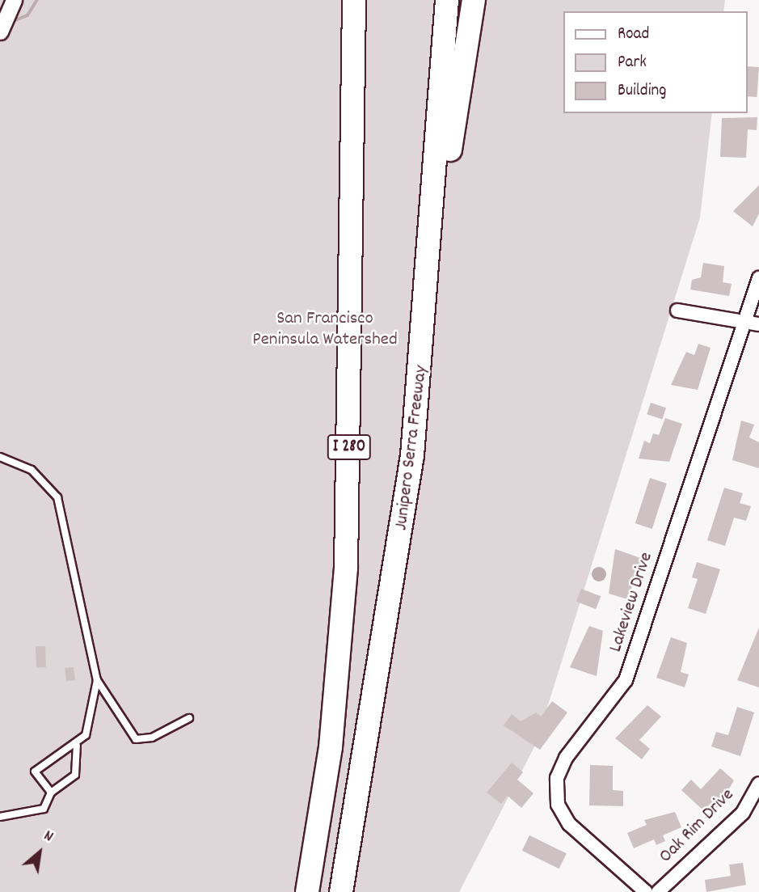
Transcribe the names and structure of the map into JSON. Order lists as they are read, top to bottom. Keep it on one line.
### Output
{"streets":{"highway":["I 280","Junipero Serra Freeway"],"street":["Lakeview Drive","Oak Rim Drive"]},"parks":["San Francisco Peninsula Watershed"],"legend":["Road","Park","Building"],"north":"top right"}
